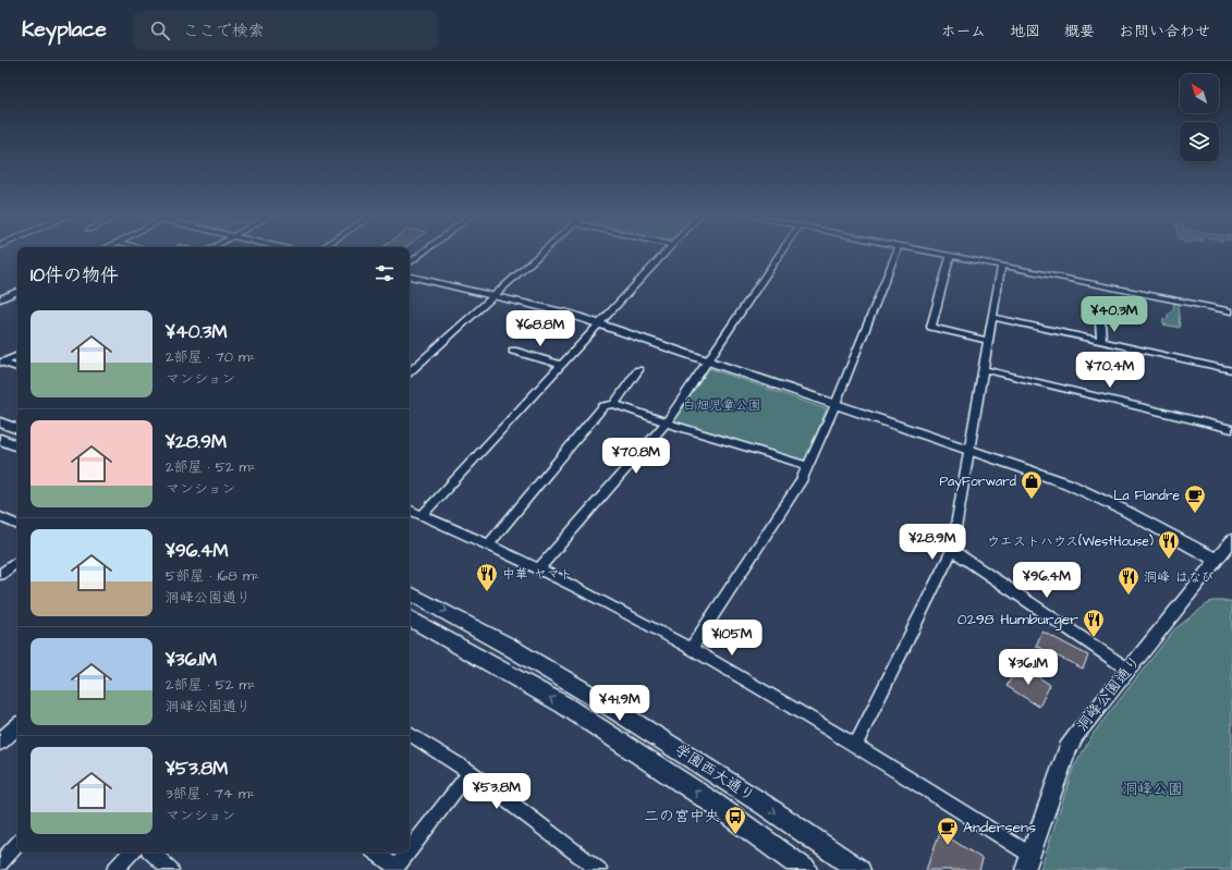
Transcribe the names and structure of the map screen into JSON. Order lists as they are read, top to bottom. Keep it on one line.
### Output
{"streets":{"main road":["学園西大通り"],"street":["洞峰公園通り"]},"parks":["白畑児童公園","洞峰公園"],"places":{"shop":["PayForward"],"cafe":["La Flandre","Andersens"],"restaurant":["ウエストハウス(WestHouse)","中華 ヤマト","洞峰 はなび","0298 Humburger"],"bus stop":["二の宮中央"]},"north":"top left","page":{"header":"Keyplace","search":"ここで検索","nav":["ホーム","地図","概要","お問い合わせ"],"heading":"10件の物件","price":["¥40.3M","¥68.8M","¥70.4M","¥70.8M","¥28.9M","¥96.4M","¥105M","¥36.1M","¥41.9M","¥53.8M"],"list":[{"name":"¥40.3M","note":"2部屋 · 70 m² · マンション"},{"name":"¥28.9M","note":"2部屋 · 52 m² · マンション"},{"name":"¥96.4M","note":"5部屋 · 168 m² · 洞峰公園通り"},{"name":"¥36.1M","note":"2部屋 · 52 m² · 洞峰公園通り"},{"name":"¥53.8M","note":"3部屋 · 74 m² · マンション"}]}}
